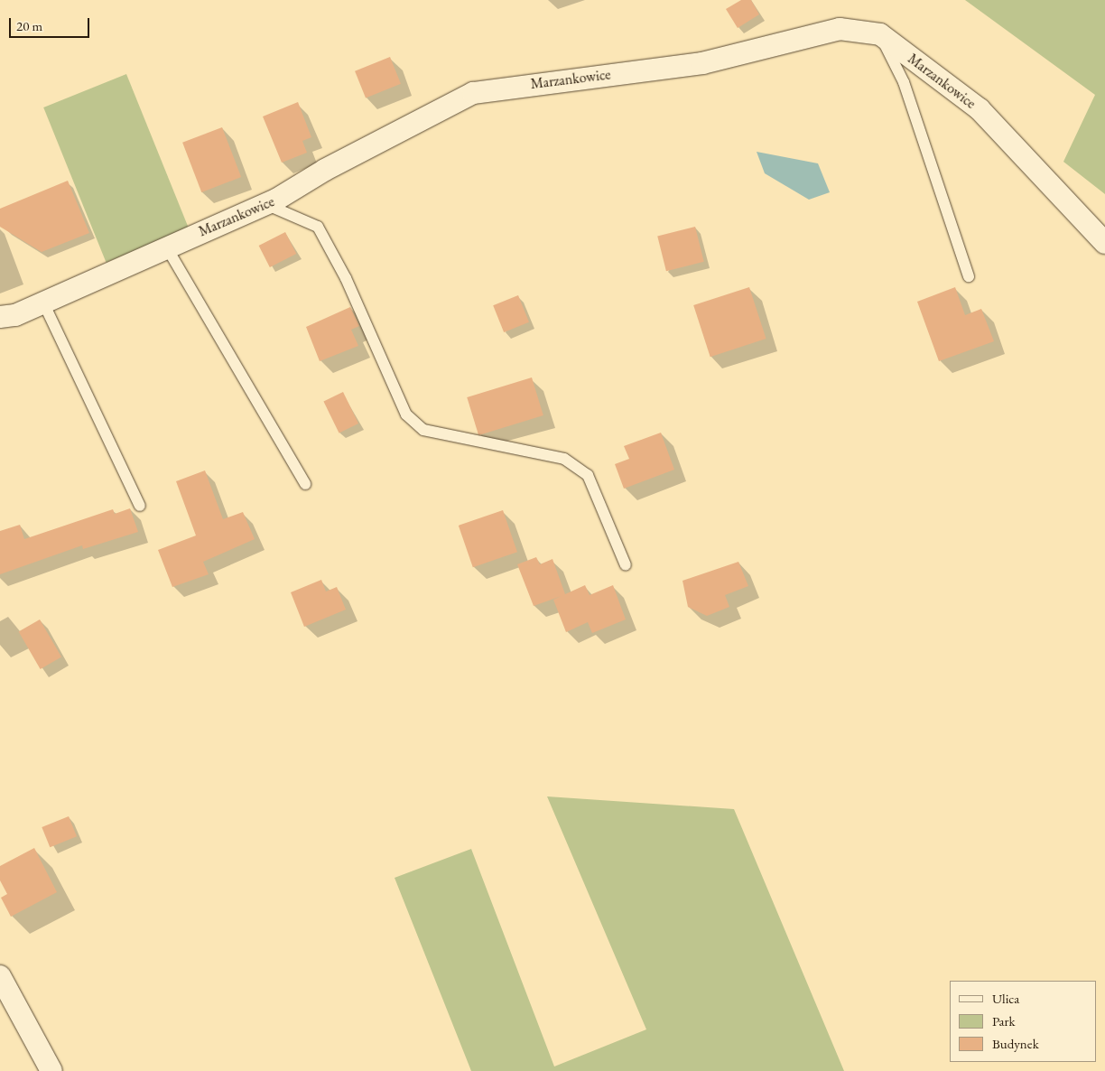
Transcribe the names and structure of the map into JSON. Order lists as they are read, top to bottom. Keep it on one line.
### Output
{"streets":{"street":["Marzankowice"]},"legend":["Ulica","Park","Budynek"],"scale_bar":"20 m"}
